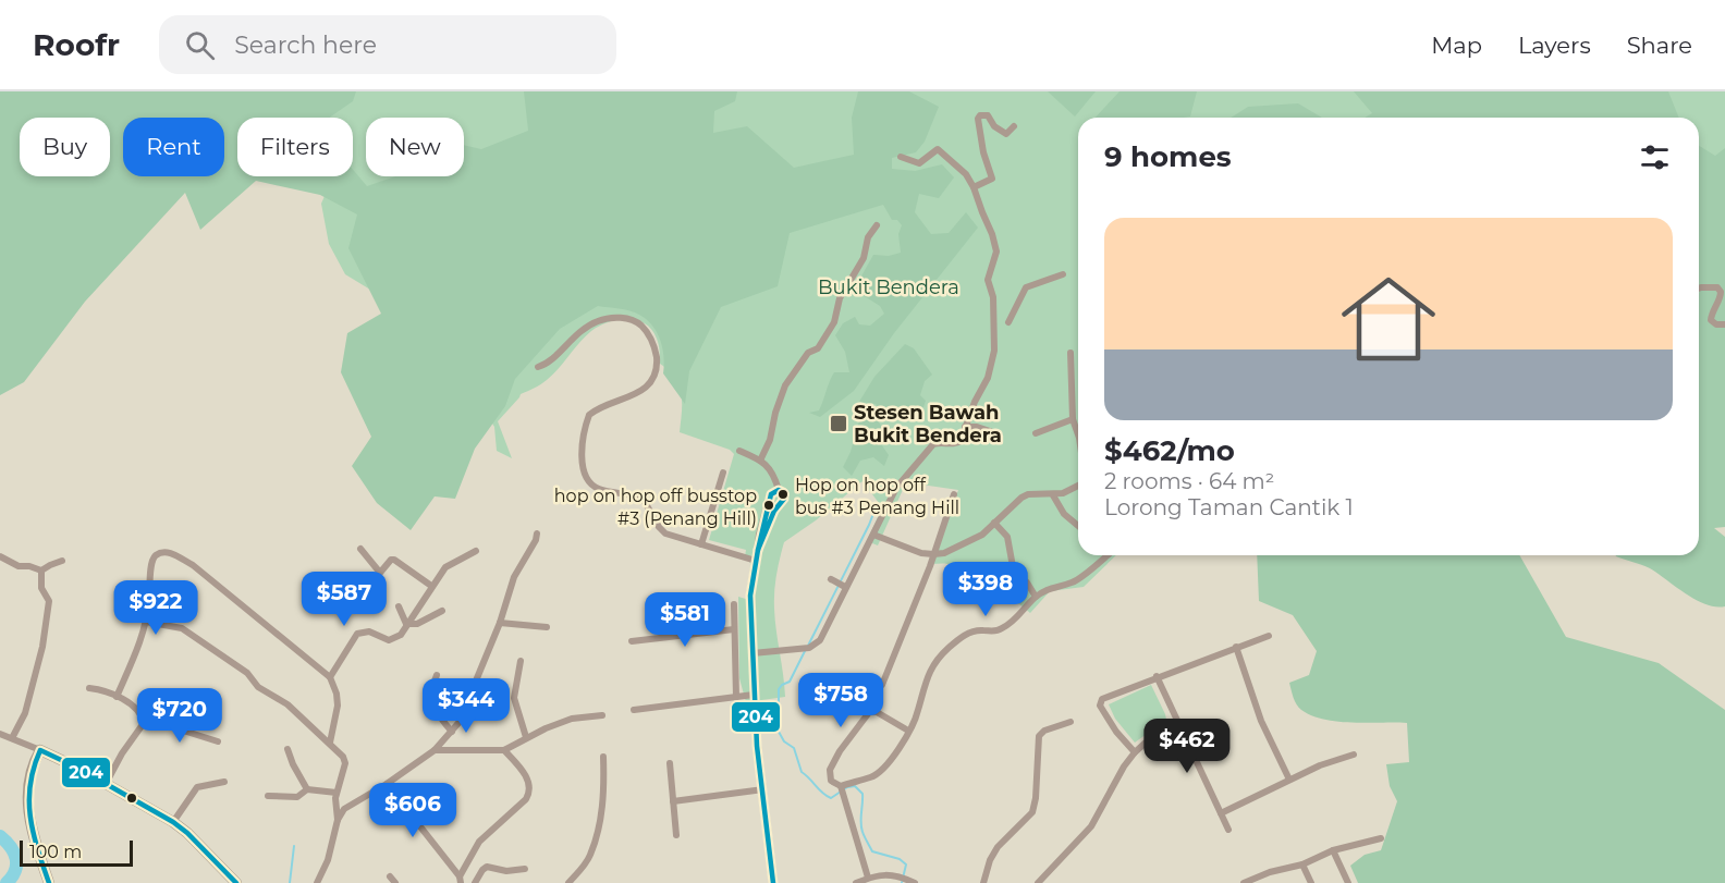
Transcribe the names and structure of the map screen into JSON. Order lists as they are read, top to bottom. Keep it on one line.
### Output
{"parks":["Bukit Bendera"],"places":{"transit":["Stesen Bawah Bukit Bendera"],"other":["Hop on hop off bus #3 Penang Hill","hop on hop off busstop #3 (Penang Hill)"]},"lines":["transit line 204"],"scale_bar":"100 m","page":{"header":"Roofr","search":"Search here","nav":["Map","Layers","Share"],"chip":["Buy","Rent","Filters","New"],"heading":"9 homes","list":[{"name":"$462/mo","note":"2 rooms · 64 m² · Lorong Taman Cantik 1"}],"price":["$398","$587","$922","$581","$758","$344","$720","$462","$606"],"scale":"100 m"}}
